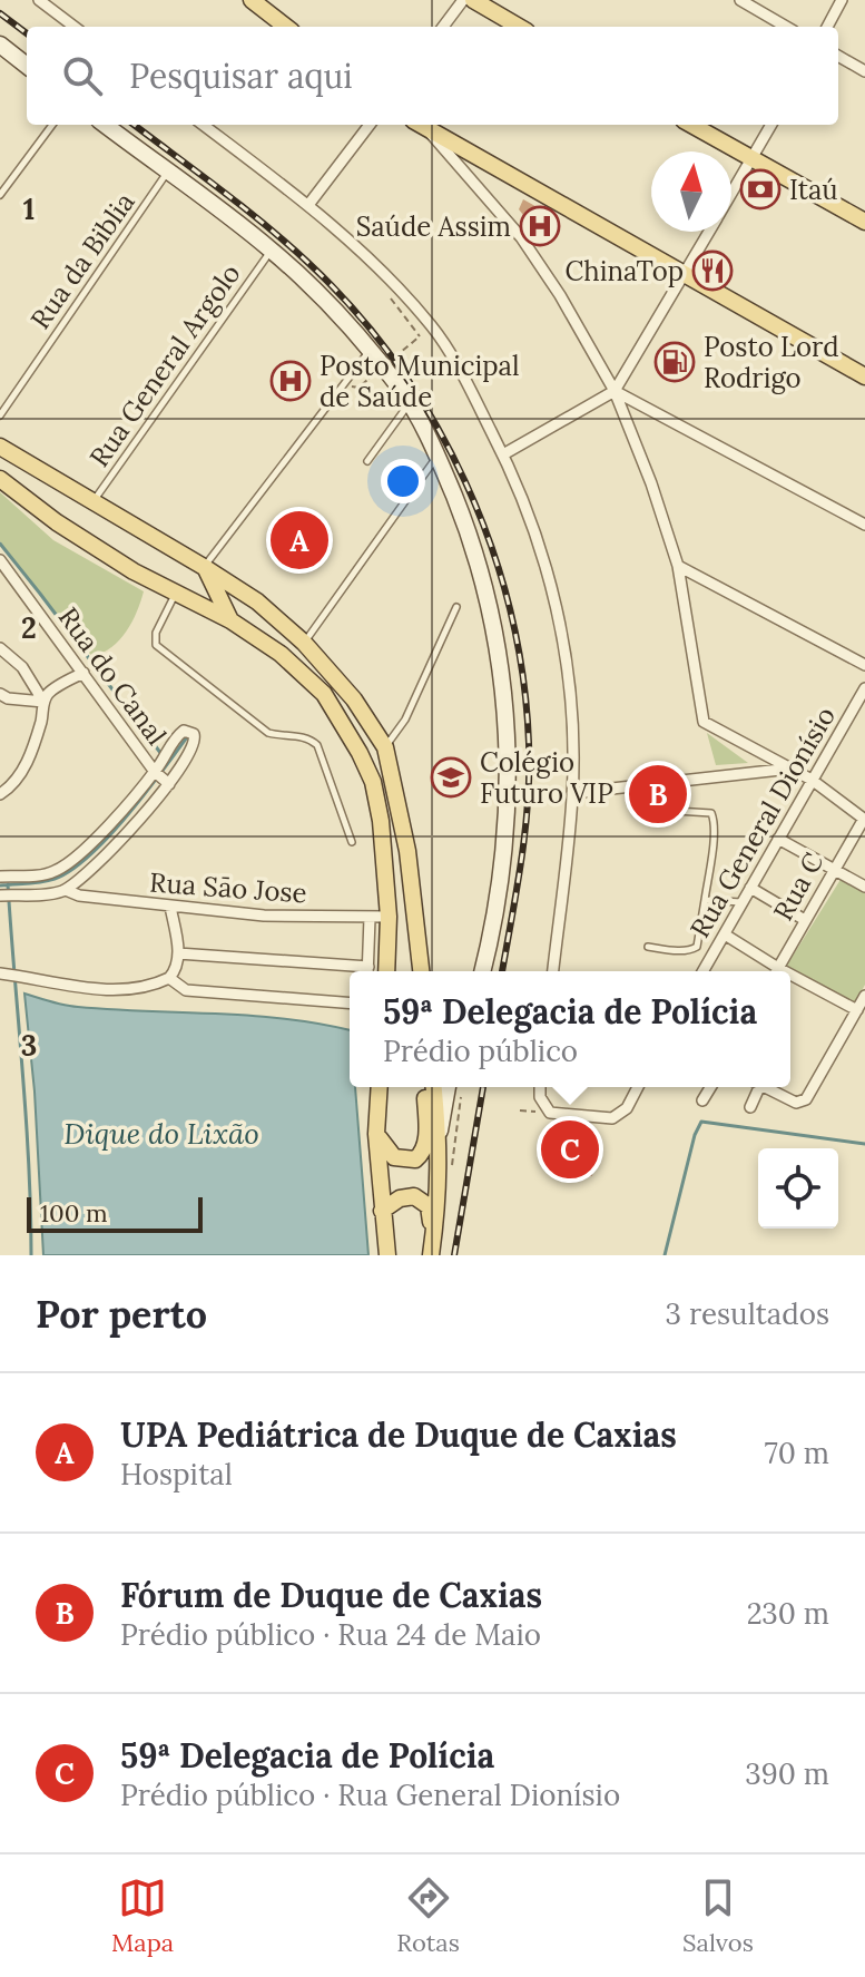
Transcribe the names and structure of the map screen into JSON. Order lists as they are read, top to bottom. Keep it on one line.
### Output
{"streets":{"street":["Rua do Canal","Rua General Dionísio","Rua C","Rua Sāo Jose"],"lane":["Rua da Biblia","Rua General Argolo"]},"crossings":[["Rua do Canal","Rua Sāo Jose"]],"water":["Dique do Lixão"],"places":{"bank":["Itaú"],"hospital":["Saúde Assim","Posto Municipal de Saúde"],"restaurant":["ChinaTop"],"fuel station":["Posto Lord Rodrigo"],"school or university":["Colégio Futuro VIP"]},"scale_bar":"100 m","north":"top","page":{"search":"Pesquisar aqui","pins":["A","B","C"],"popup":["59ª Delegacia de Polícia","Prédio público"],"scale":"100 m","heading":["Por perto","3 resultados"],"list":[{"mark":"A","name":"UPA Pediátrica de Duque de Caxias","note":"Hospital","value":"70 m"},{"mark":"B","name":"Fórum de Duque de Caxias","note":"Prédio público · Rua 24 de Maio","value":"230 m"},{"mark":"C","name":"59ª Delegacia de Polícia","note":"Prédio público · Rua General Dionísio","value":"390 m"}],"nav":["Mapa","Rotas","Salvos"]},"grid":{"rows":["1","2","3"]}}
